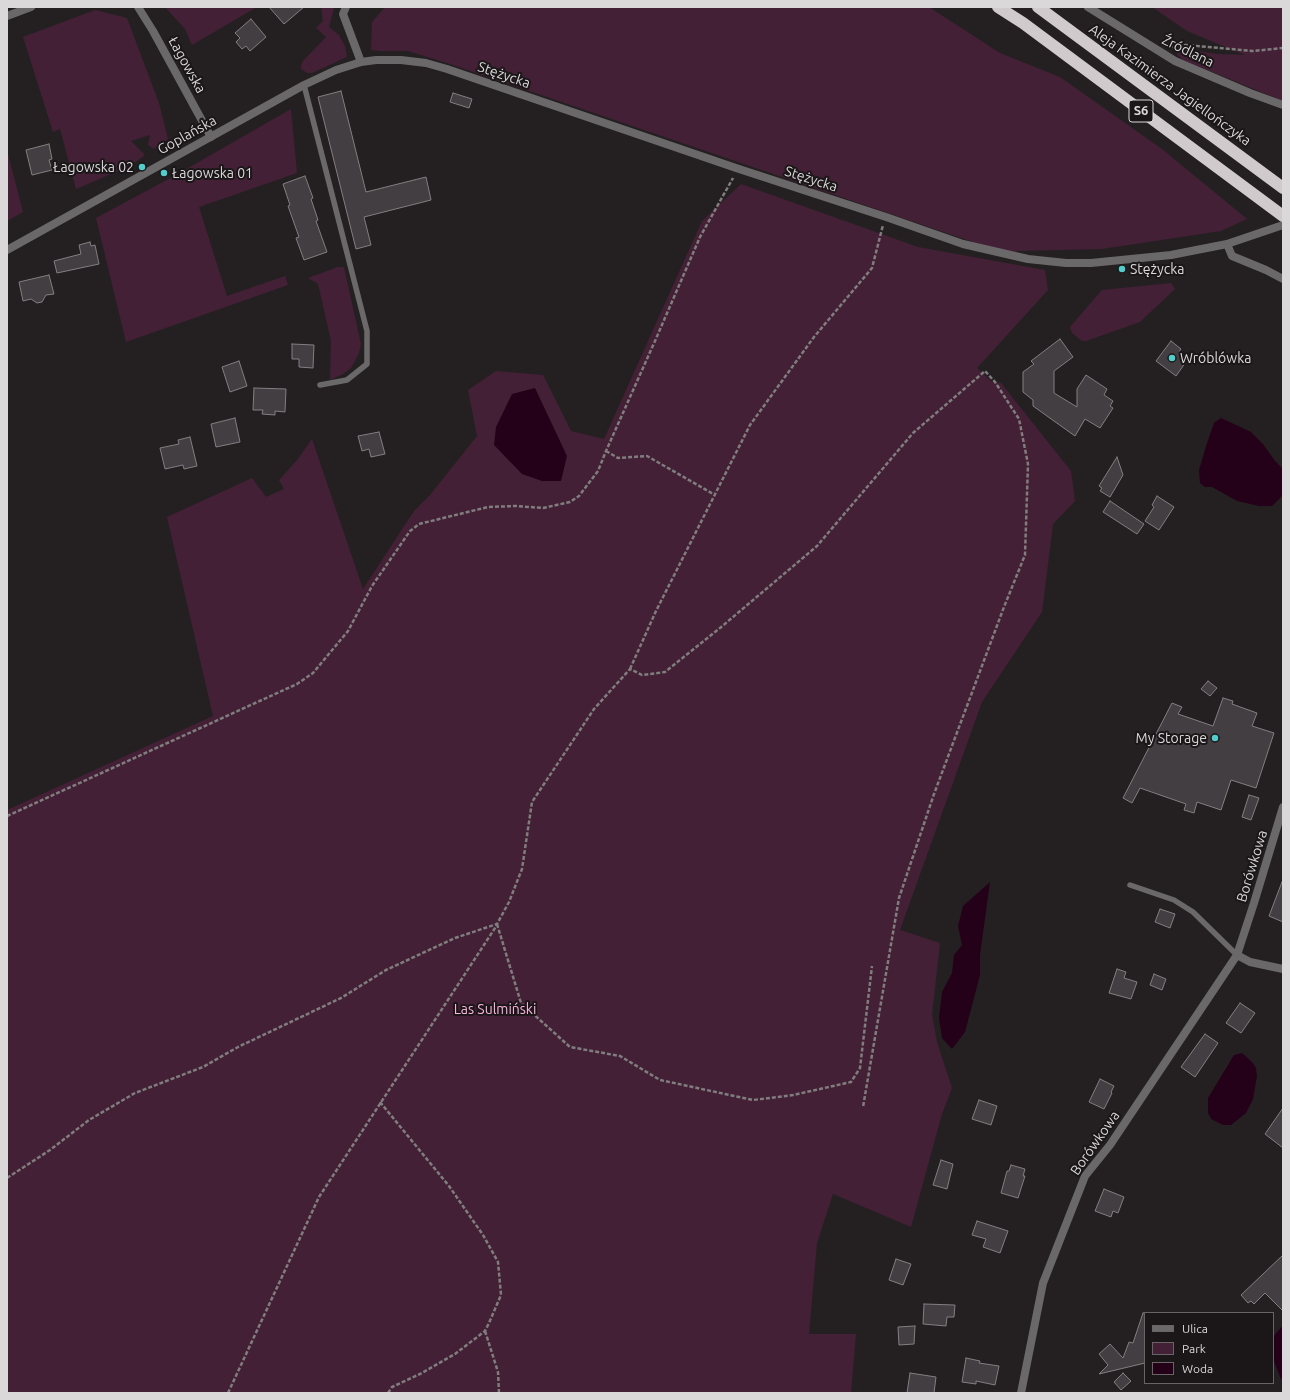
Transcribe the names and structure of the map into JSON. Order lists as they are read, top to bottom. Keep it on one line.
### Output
{"streets":{"highway":["Aleja Kazimierza Jagiellończyka","S6"],"street":["Źródlana","Łagowska","Stężycka","Goplańska","Borówkowa"]},"crossings":[["Łagowska","Goplańska"],["Stężycka","Goplańska"]],"parks":["Las Sulmiński"],"places":["Łagowska 02","Łagowska 01","Stężycka","Wróblówka","My Storage"],"legend":["Ulica","Park","Woda"]}
